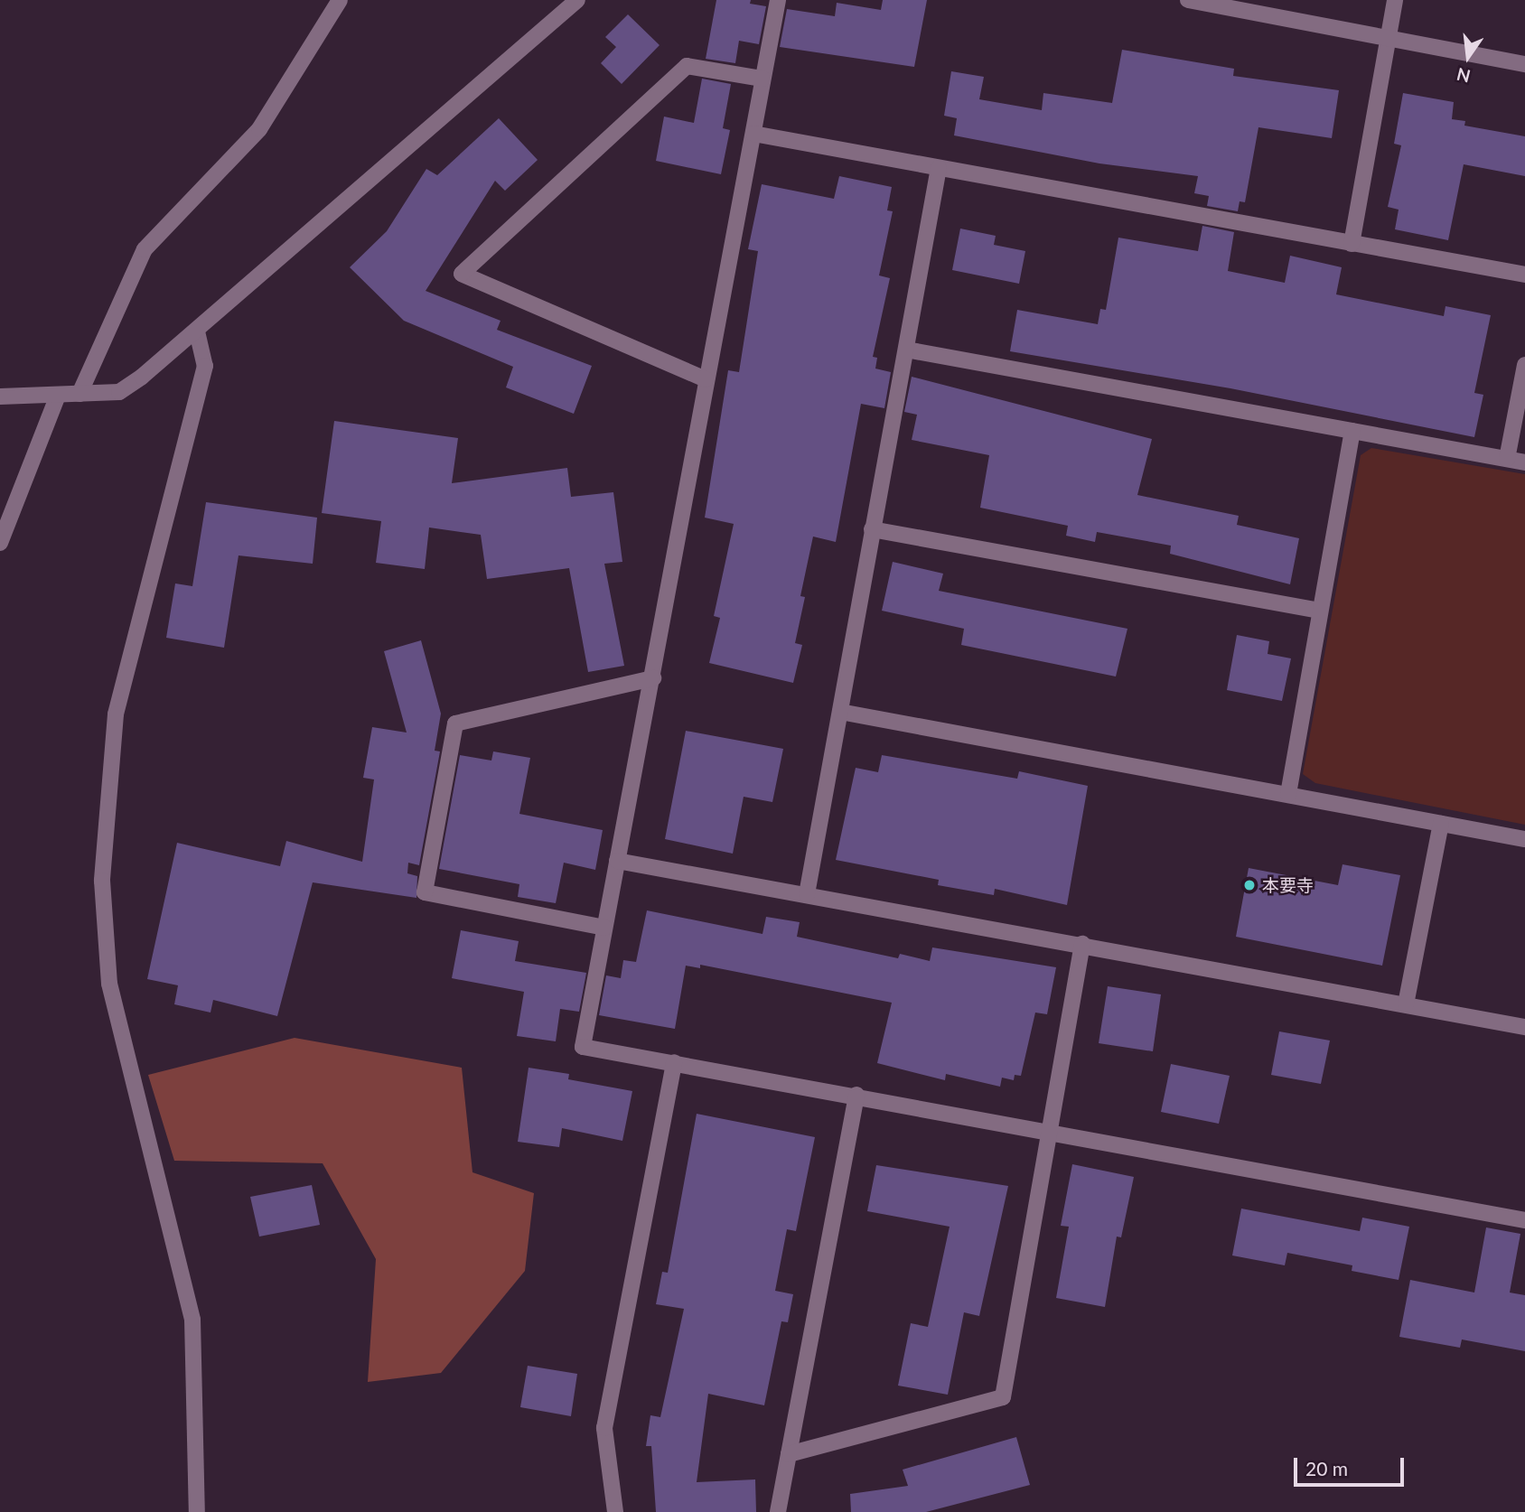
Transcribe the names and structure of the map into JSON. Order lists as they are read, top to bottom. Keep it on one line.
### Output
{"places":["本要寺"],"scale_bar":"20 m","north":"bottom"}
